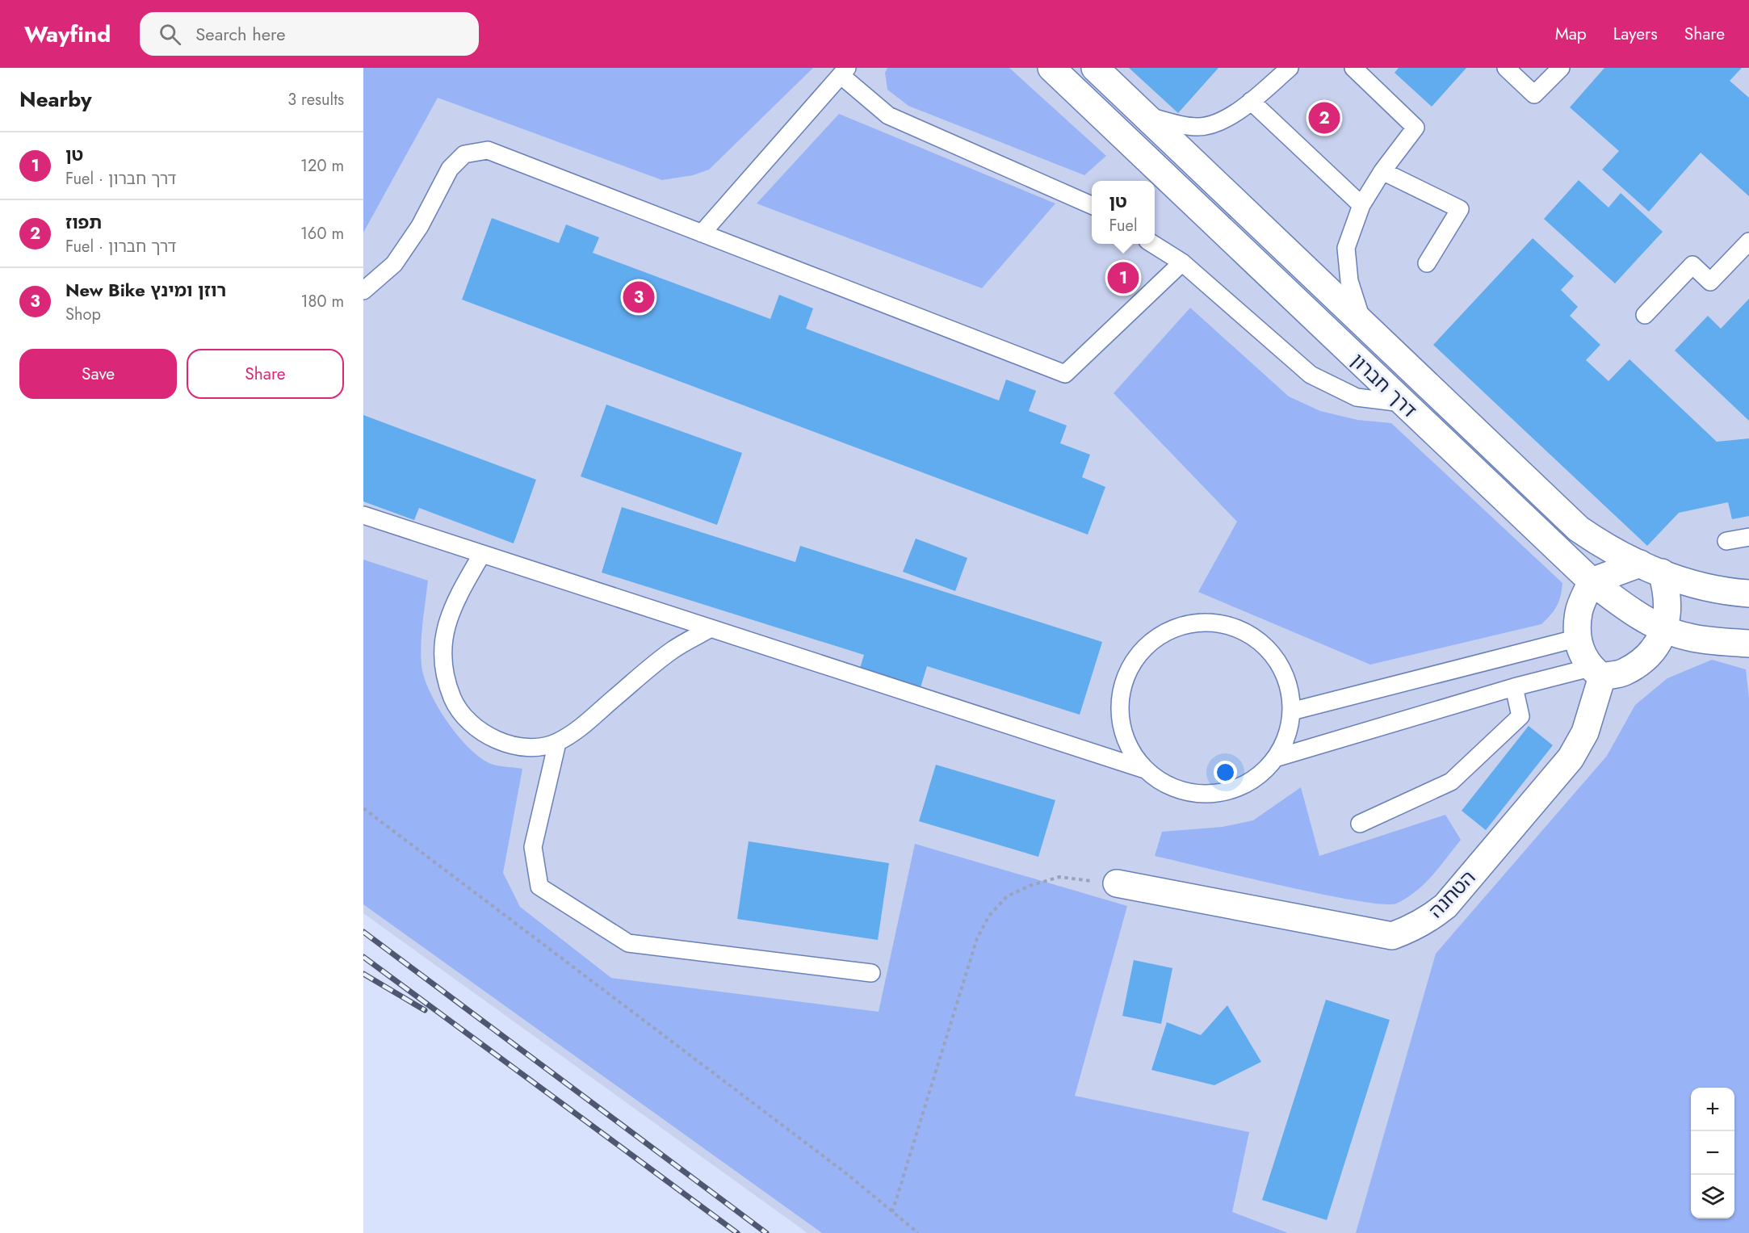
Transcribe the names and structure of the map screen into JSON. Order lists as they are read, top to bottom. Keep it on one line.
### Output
{"streets":{"street":["דרך חברון","הטחנה"]},"page":{"header":"Wayfind","search":"Search here","nav":["Map","Layers","Share"],"heading":["Nearby","3 results"],"pins":["2","1","3"],"list":[{"mark":"1","name":"טן","note":"Fuel · דרך חברון","value":"120 m"},{"mark":"2","name":"תפוז","note":"Fuel · דרך חברון","value":"160 m"},{"mark":"3","name":"New Bike רוזן ומינץ","note":"Shop","value":"180 m"}],"popup":["טן","Fuel"],"buttons":["Save","Share"],"map_buttons":["+","−"]}}
